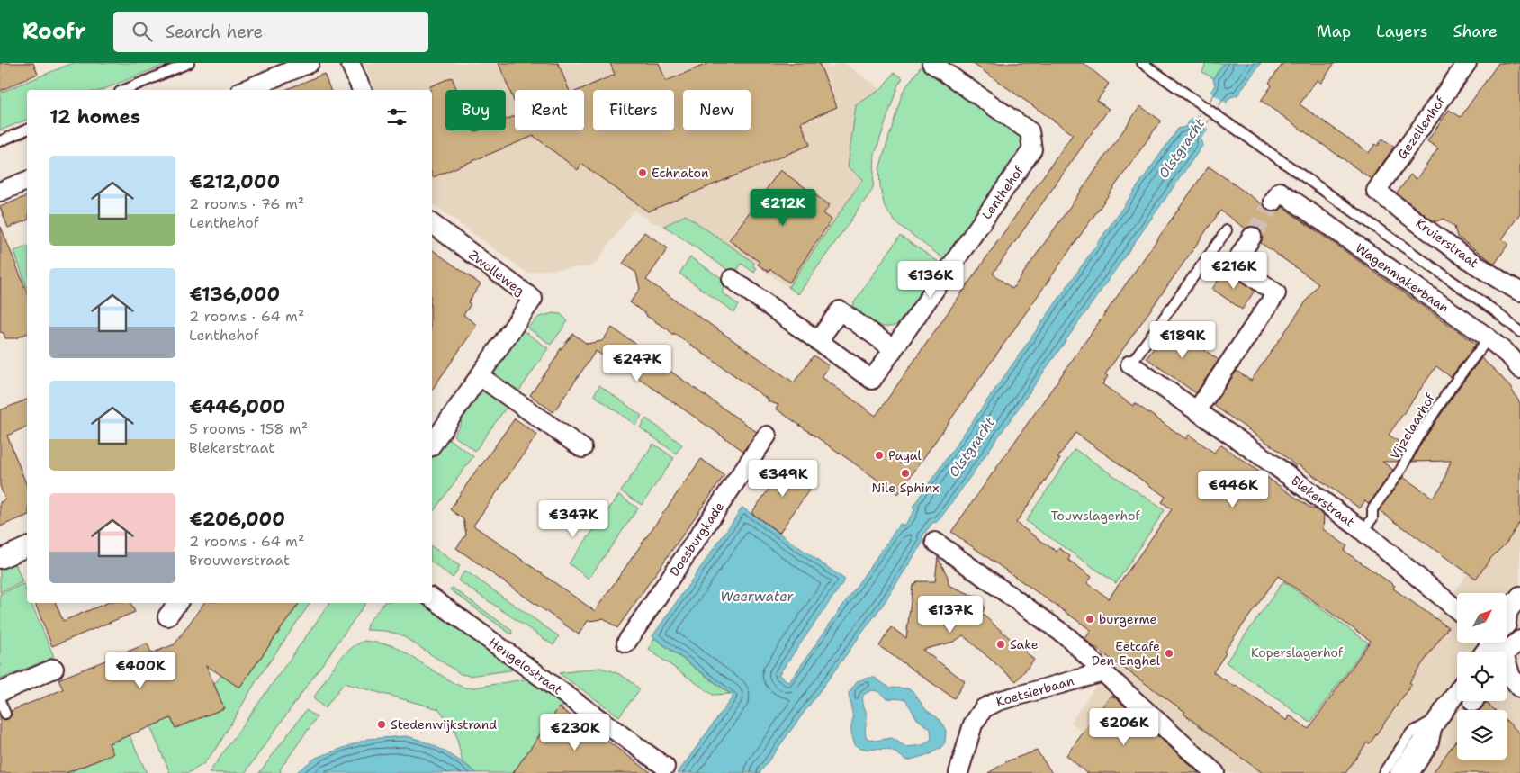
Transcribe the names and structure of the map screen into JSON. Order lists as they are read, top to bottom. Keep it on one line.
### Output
{"streets":{"street":["Gezellenhof","Lenthehof","Kruierstraat","Zwolleweg","Wagenmakerbaan","Blekerstraat","Doesburgkade","Hengelostraat","Koetsierbaan"],"lane":["Vijzelaarhof"]},"crossings":[["Gezellenhof","Kruierstraat"],["Wagenmakerbaan","Vijzelaarhof"],["Vijzelaarhof","Blekerstraat"]],"water":["Olstgracht","Weerwater"],"parks":["Touwslagerhof","Koperslagerhof"],"places":["Echnaton","Payal","Nile Sphinx","burgerme","Sake","Eetcafe Den Enghel","Stedenwijkstrand"],"north":"top right","page":{"header":"Roofr","search":"Search here","nav":["Map","Layers","Share"],"chip":["Buy","Rent","Filters","New"],"heading":"12 homes","list":[{"name":"€212,000","note":"2 rooms · 76 m² · Lenthehof"},{"name":"€136,000","note":"2 rooms · 64 m² · Lenthehof"},{"name":"€446,000","note":"5 rooms · 158 m² · Blekerstraat"},{"name":"€206,000","note":"2 rooms · 64 m² · Brouwerstraat"}],"price":["€212K","€216K","€136K","€189K","€247K","€349K","€446K","€347K","€137K","€400K","€206K","€230K"]}}
